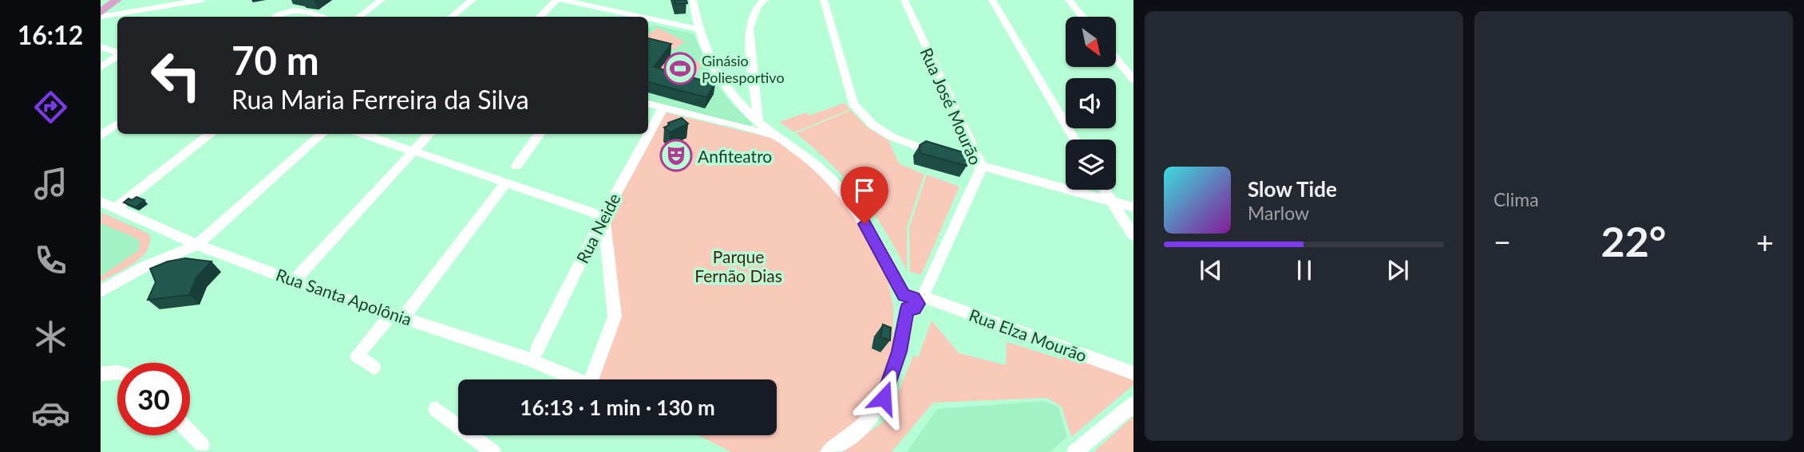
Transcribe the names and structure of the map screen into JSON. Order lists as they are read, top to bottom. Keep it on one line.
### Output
{"streets":{"street":["Rua José Mourão","Rua Neide","Rua Santa Apolônia","Rua Elza Mourão"]},"crossings":[["Rua José Mourão","Rua Elza Mourão"],["Rua Neide","Rua Santa Apolônia"]],"parks":["Parque Fernão Dias"],"places":{"sports":["Ginásio Poliesportivo"],"theatre":["Anfiteatro"]},"north":"bottom right","page":{"tabs":"16:12","tile":"Clima","turn":["70 m","Rua Maria Ferreira da Silva"],"song":["Slow Tide","Marlow"],"heat":["−","22°","+"],"limit":"30","trip":"16:13 · 1 min · 130 m"}}
